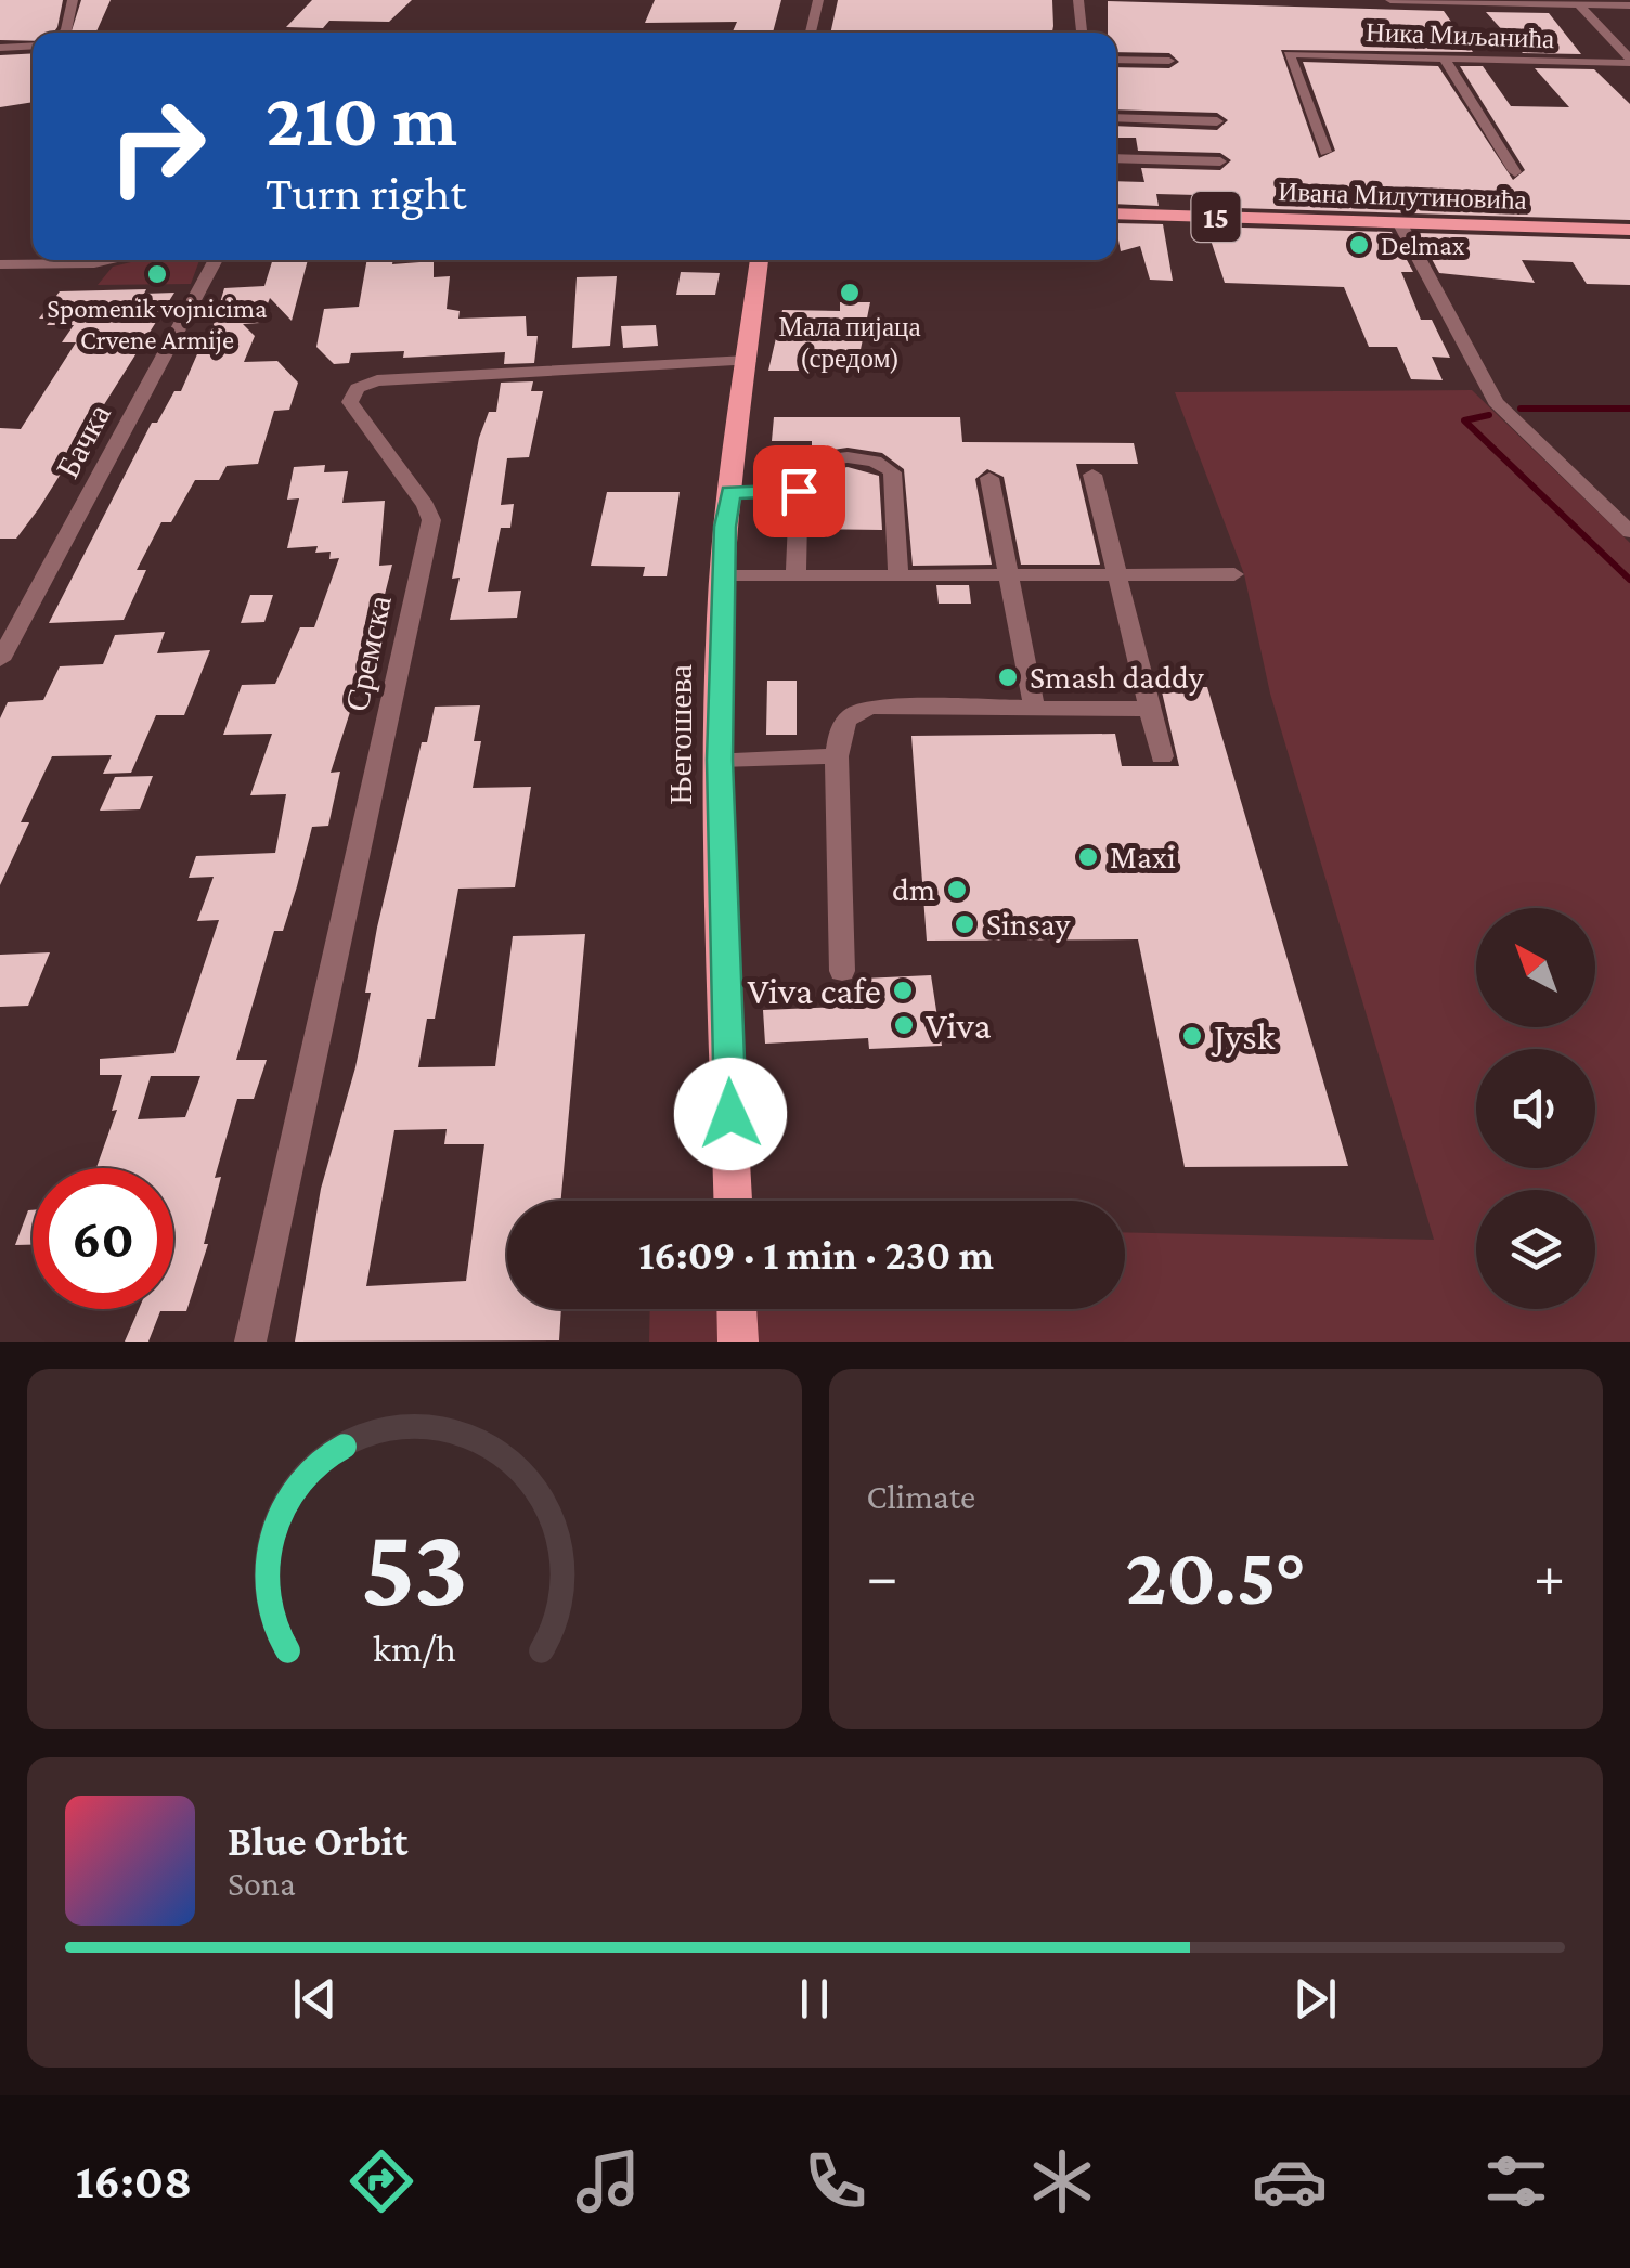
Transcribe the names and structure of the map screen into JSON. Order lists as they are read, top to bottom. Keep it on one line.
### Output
{"streets":{"main road":["Ивана Милутиновића","15","Његошева"],"street":["Ника Миљанића","Бачка","Сремска"]},"crossings":[["Сремска","Његошева"]],"places":["Delmax","Spomenik vojnicima Crvene Armije","Мала пијаца (средом)","Smash daddy","Maxi","dm","Sinsay","Viva cafe","Viva","Jysk"],"north":"top left","page":{"turn":["210 m","Turn right"],"limit":"60","trip":"16:09 · 1 min · 230 m","tile":"Climate","heat":["−","20.5°","+"],"song":["Blue Orbit","Sona"],"tabs":"16:08","gauge":["53","km/h"]}}
